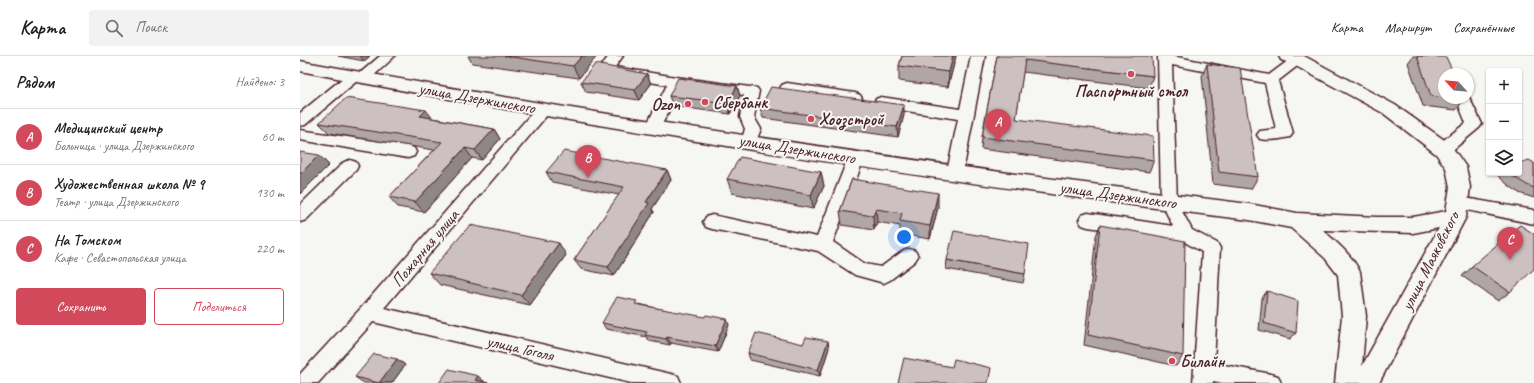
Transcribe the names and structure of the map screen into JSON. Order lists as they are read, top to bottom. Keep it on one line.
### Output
{"streets":{"main road":["улица Дзержинского","улица Маяковского"],"street":["Пожарная улица","улица Гоголя"]},"crossings":[["улица Дзержинского","Пожарная улица"],["улица Дзержинского","улица Маяковского"],["Пожарная улица","улица Гоголя"]],"places":["Паспортный стол","Сбербанк","Ozon","Хоозстрой","Билайн"],"north":"top left","page":{"header":"Карта","search":"Поиск","nav":["Карта","Маршрут","Сохранённые"],"heading":["Рядом","Найдено: 3"],"map_buttons":["+","−"],"list":[{"mark":"A","name":"Медицинский центр","note":"Больница · улица Дзержинского","value":"60 m"},{"mark":"B","name":"Художественная школа № 9","note":"Театр · улица Дзержинского","value":"130 m"},{"mark":"C","name":"На Томском","note":"Кафе · Севастопольская улица","value":"220 m"}],"pins":["A","B","C"],"buttons":["Сохранить","Поделиться"]}}
